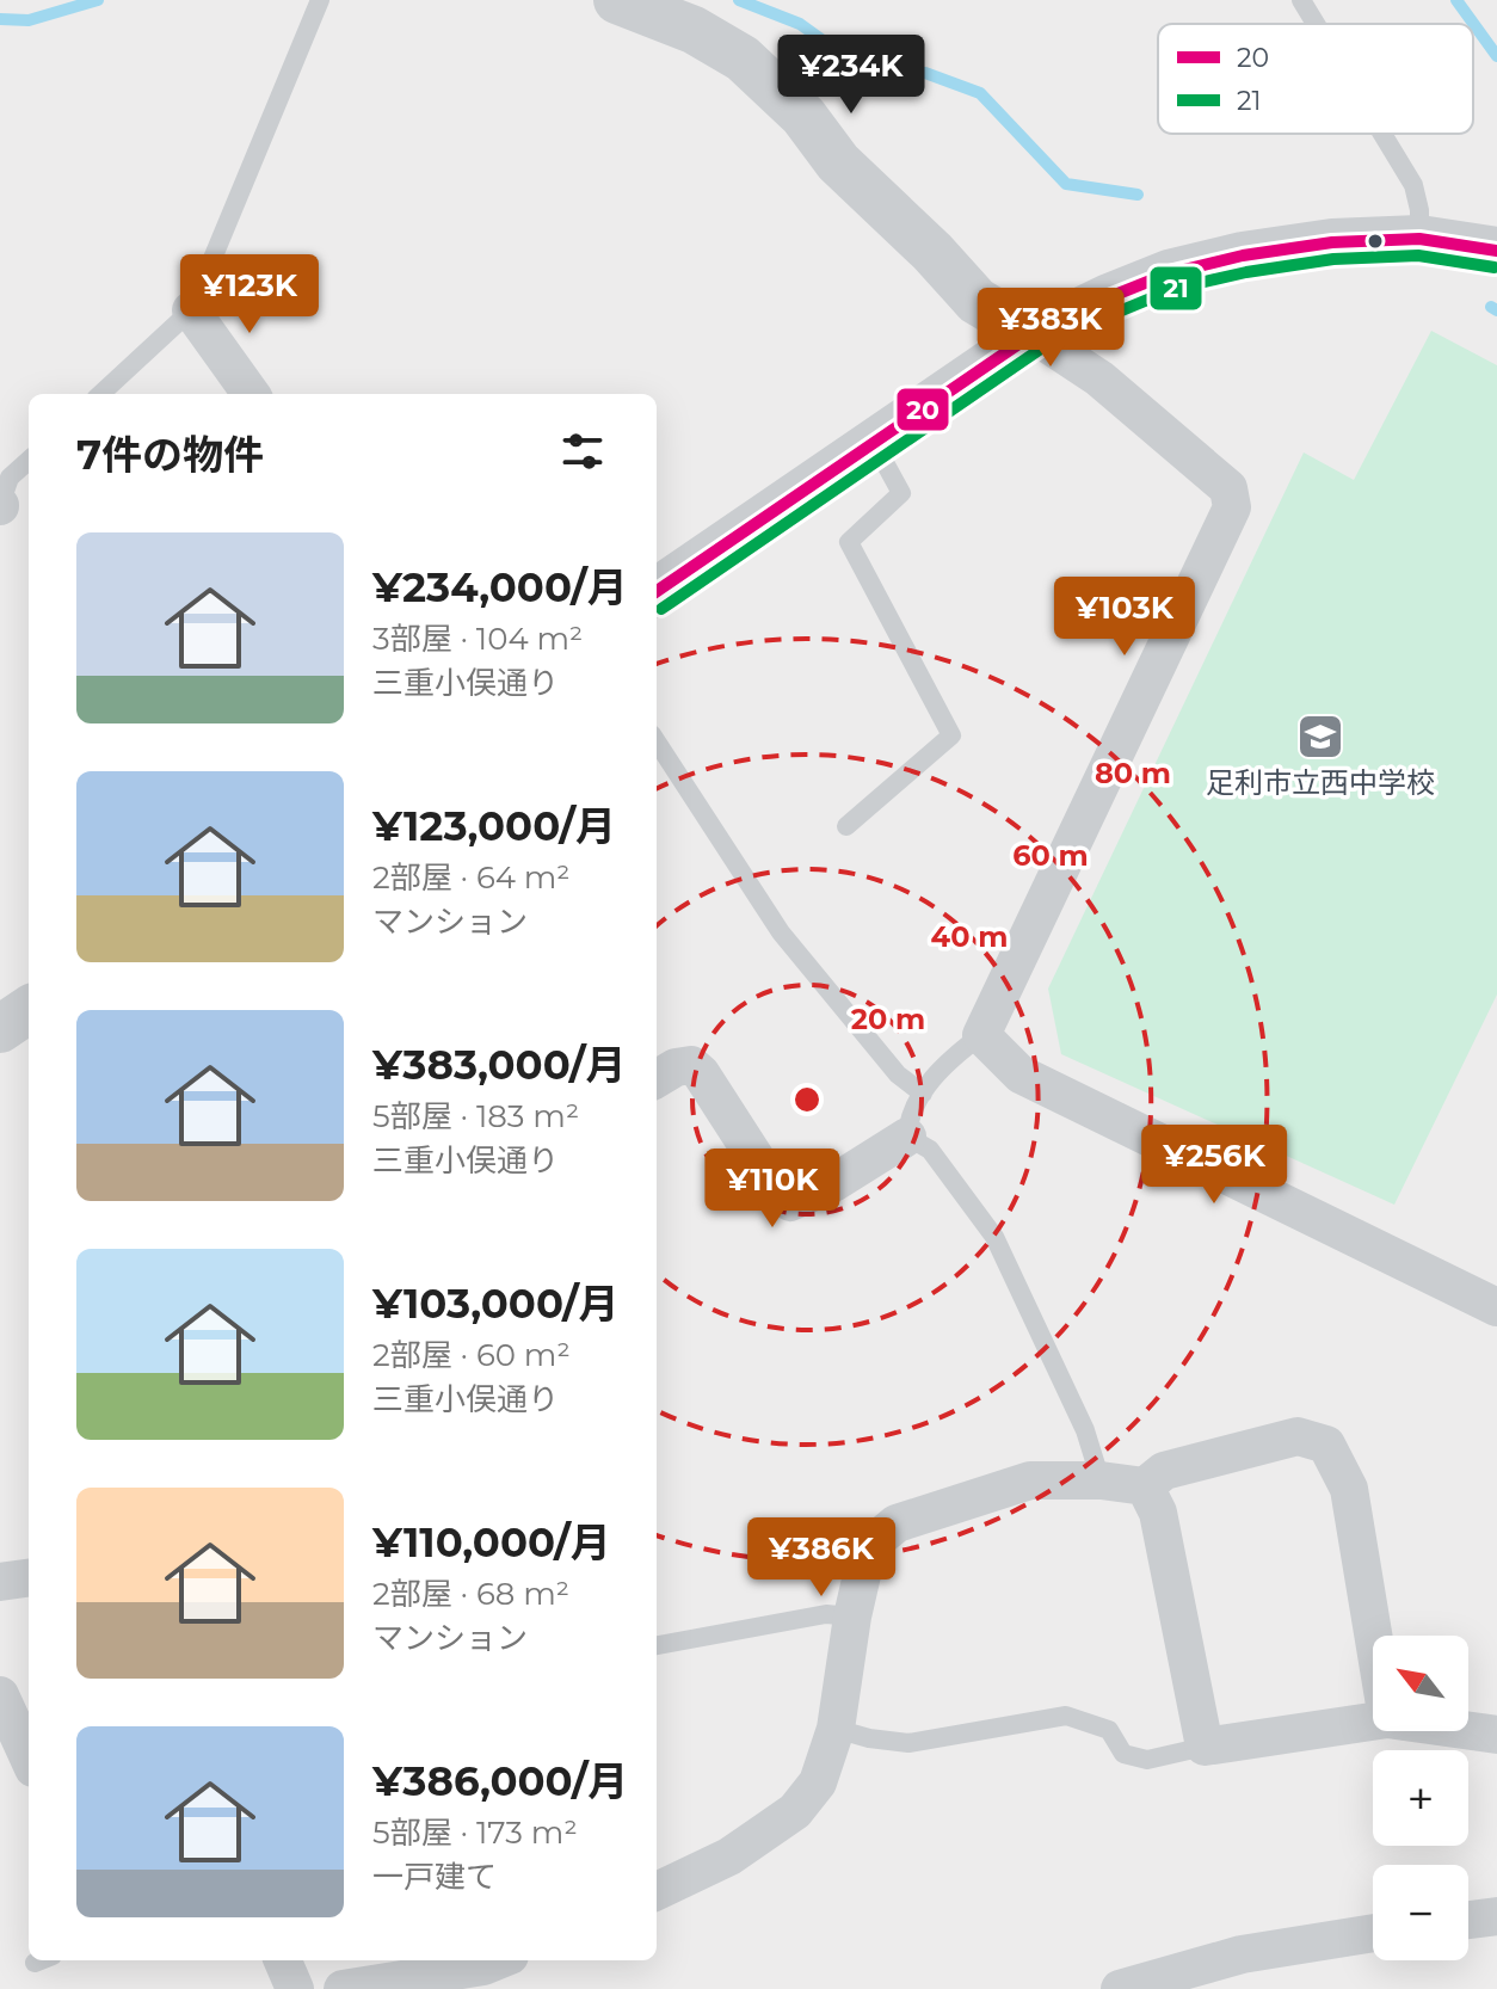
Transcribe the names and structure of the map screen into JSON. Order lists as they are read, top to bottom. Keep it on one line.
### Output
{"places":{"school or university":["足利市立西中学校"]},"lines":["transit line 20","transit line 21"],"legend":["20","21"],"north":"top left","page":{"price":["¥234K","¥123K","¥383K","¥103K","¥256K","¥110K","¥386K"],"heading":"7件の物件","list":[{"name":"¥234,000/月","note":"3部屋 · 104 m² · 三重小俣通り"},{"name":"¥123,000/月","note":"2部屋 · 64 m² · マンション"},{"name":"¥383,000/月","note":"5部屋 · 183 m² · 三重小俣通り"},{"name":"¥103,000/月","note":"2部屋 · 60 m² · 三重小俣通り"},{"name":"¥110,000/月","note":"2部屋 · 68 m² · マンション"},{"name":"¥386,000/月","note":"5部屋 · 173 m² · 一戸建て"}],"map_buttons":["+","−"]},"rings":["80 m","60 m","40 m","20 m"]}
